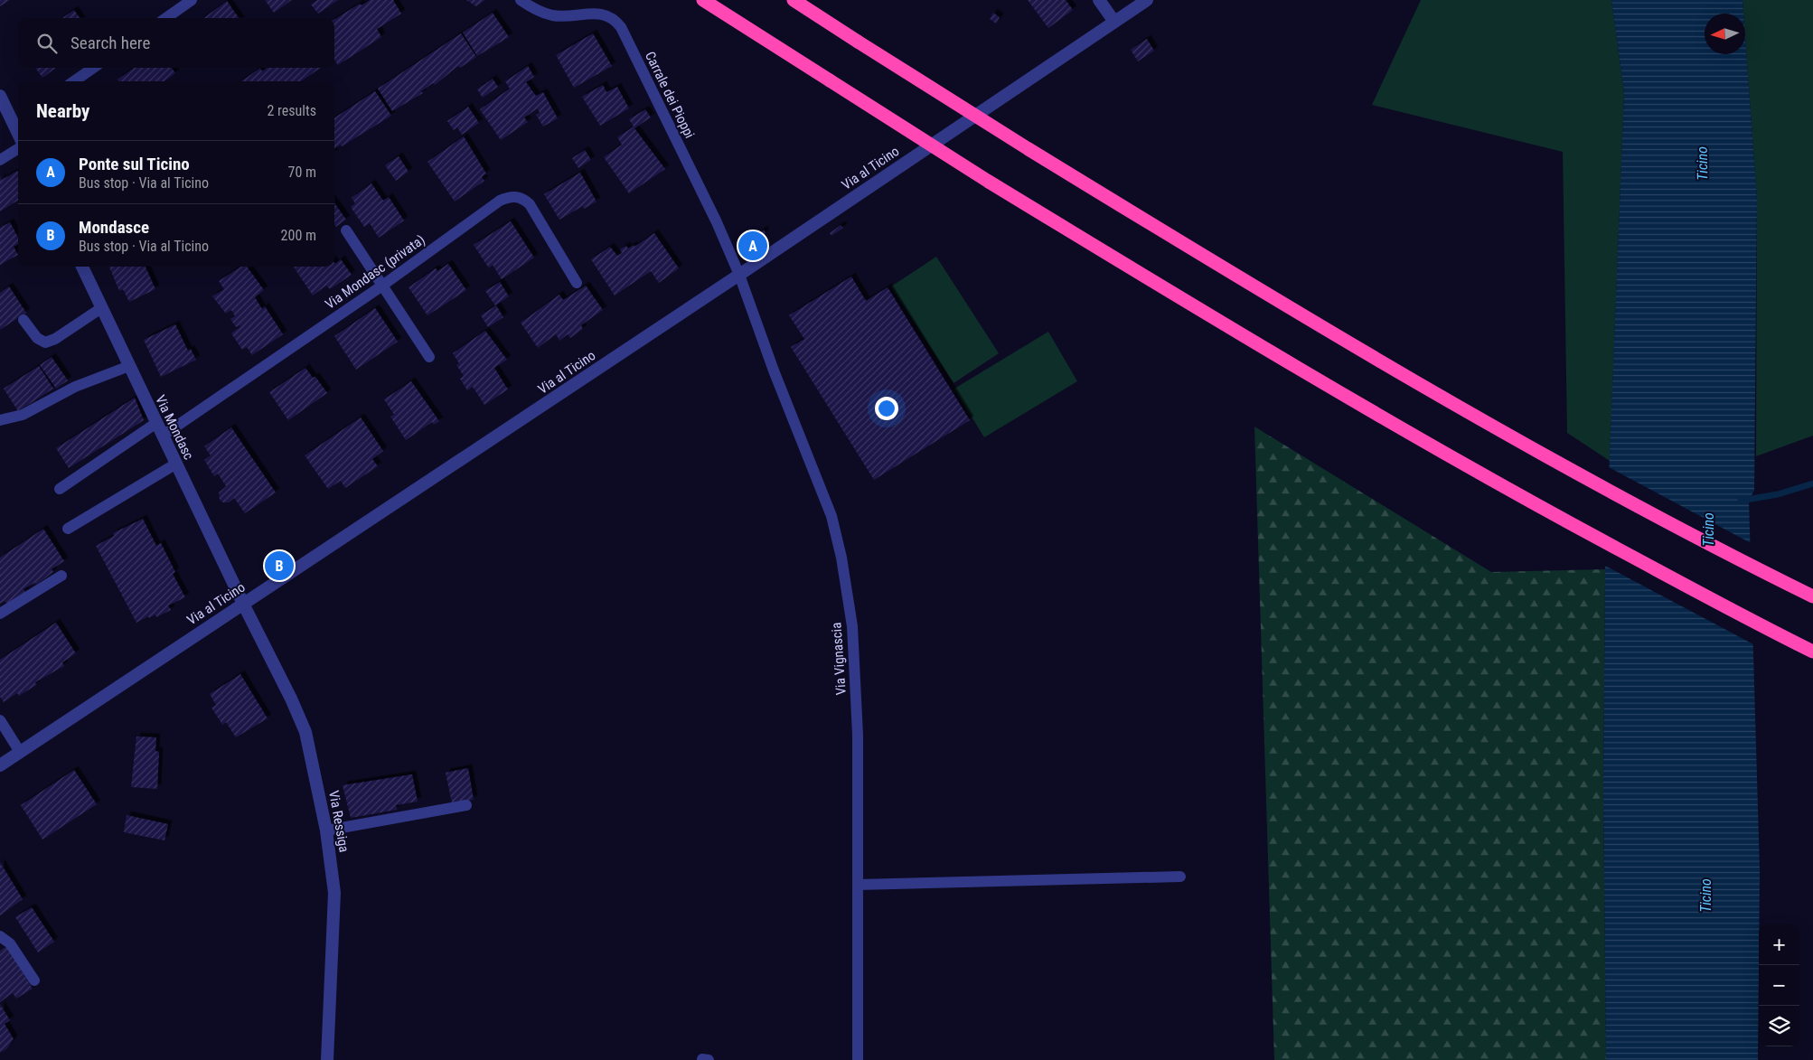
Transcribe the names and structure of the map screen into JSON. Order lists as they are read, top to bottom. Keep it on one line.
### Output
{"streets":{"street":["Via al Ticino","Via Mondasc","Via Ressiga"],"lane":["Carrale dei Pioppi","Via Mondasc (privata)","Via Vignascia"]},"crossings":[["Carrale dei Pioppi","Via al Ticino"],["Carrale dei Pioppi","Via Vignascia"],["Via al Ticino","Via Mondasc"],["Via al Ticino","Via Vignascia"],["Via al Ticino","Via Ressiga"],["Via Mondasc (privata)","Via Mondasc"],["Via Mondasc","Via Ressiga"]],"water":["Ticino"],"north":"left","page":{"search":"Search here","heading":["Nearby","2 results"],"list":[{"mark":"A","name":"Ponte sul Ticino","note":"Bus stop · Via al Ticino","value":"70 m"},{"mark":"B","name":"Mondasce","note":"Bus stop · Via al Ticino","value":"200 m"}],"pins":["A","B"],"map_buttons":["+","−"]}}
